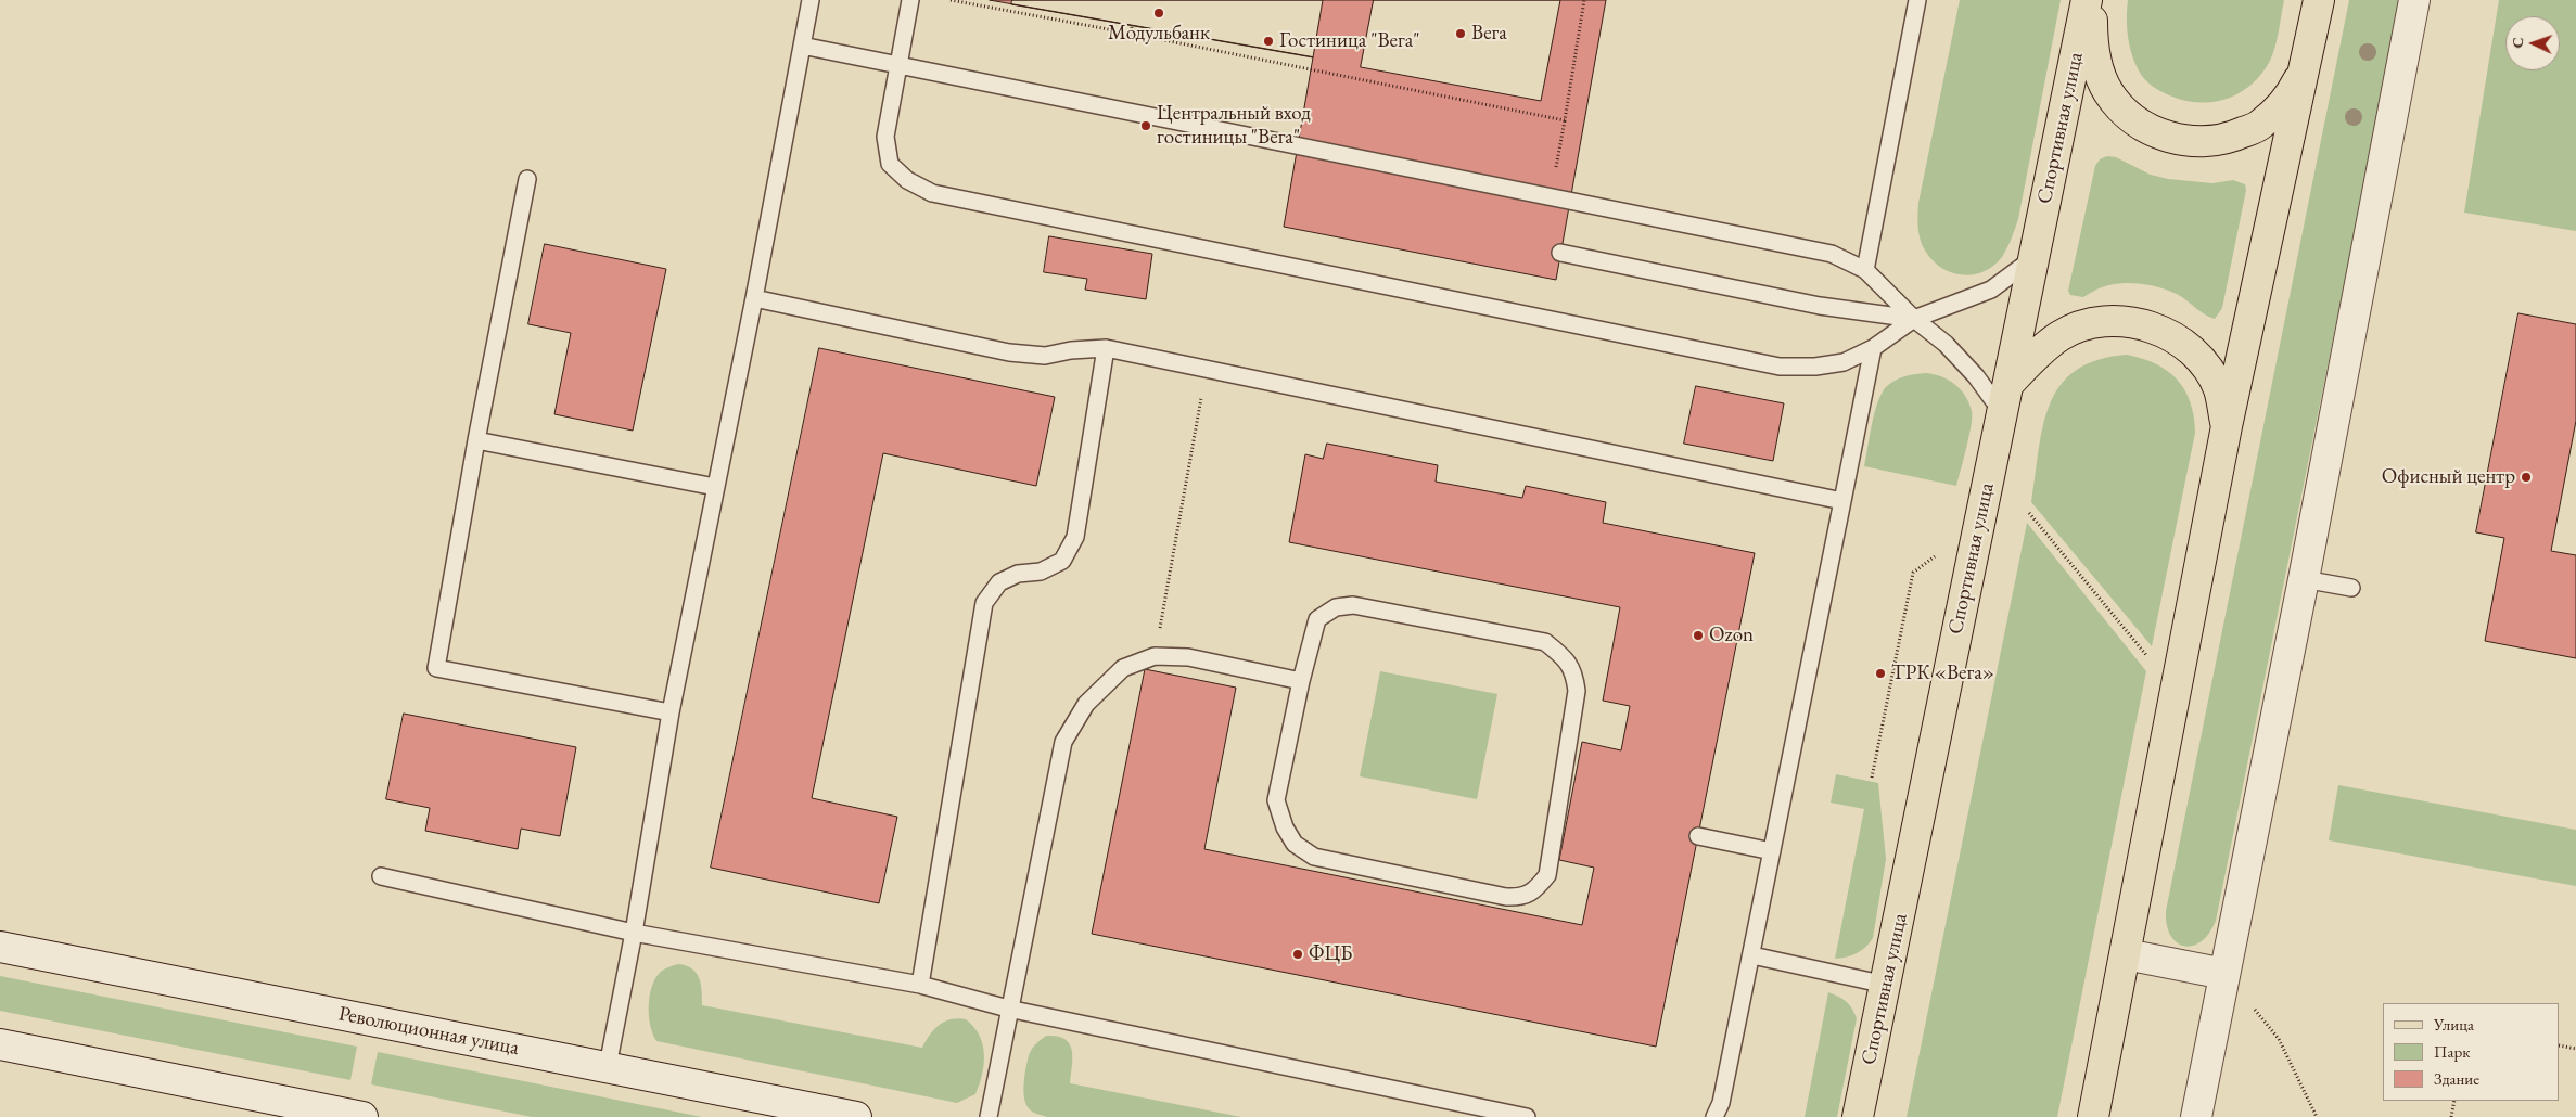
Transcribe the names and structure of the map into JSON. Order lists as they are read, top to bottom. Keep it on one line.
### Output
{"streets":{"main road":["Спортивная улица"],"street":["Революционная улица"]},"places":["Модульбанк","Вега","Гостиница \"Вега\"","Центральный вход гостиницы \"Вега\"","Офисный центр","Ozon","ТРК «Вега»","ФЦБ"],"legend":["Улица","Парк","Здание"],"north":"left"}
